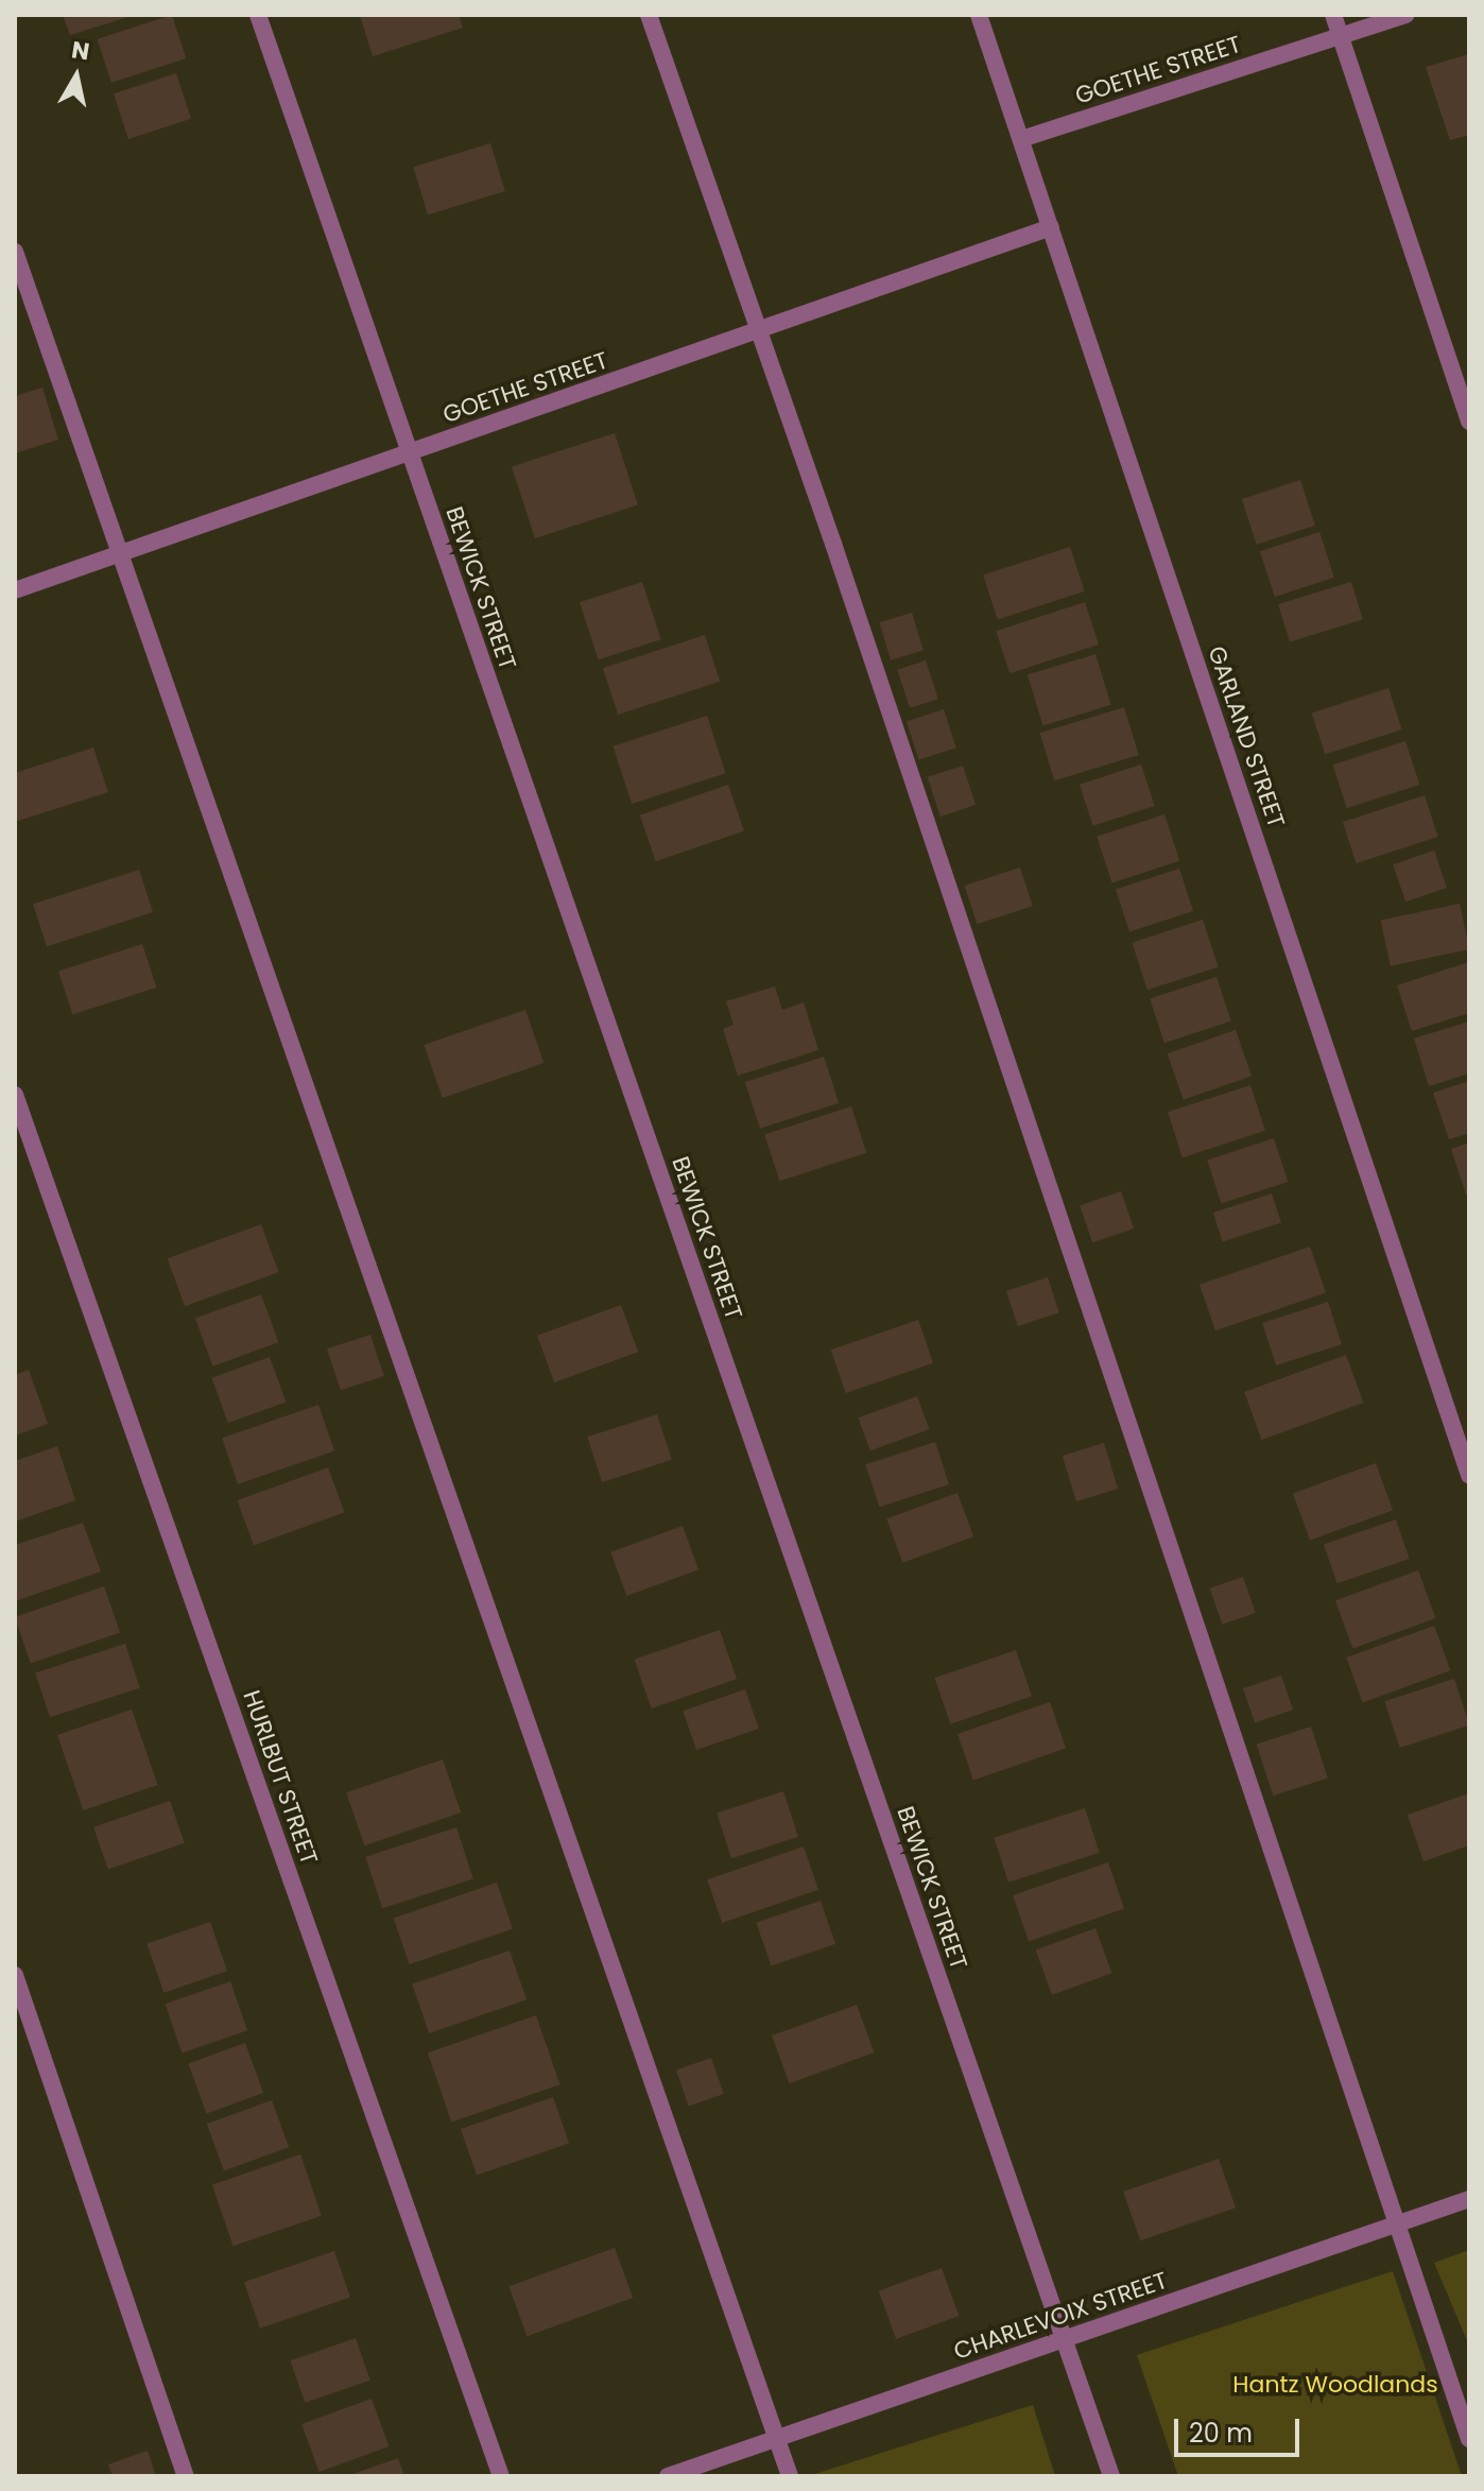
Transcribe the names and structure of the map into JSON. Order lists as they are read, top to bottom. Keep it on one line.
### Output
{"streets":{"street":["GOETHE STREET","BEWICK STREET","GARLAND STREET","HURLBUT STREET","CHARLEVOIX STREET"]},"crossings":[["GOETHE STREET","BEWICK STREET"],["GOETHE STREET","GARLAND STREET"],["BEWICK STREET","CHARLEVOIX STREET"]],"parks":["Hantz Woodlands"],"scale_bar":"20 m","north":"top"}
